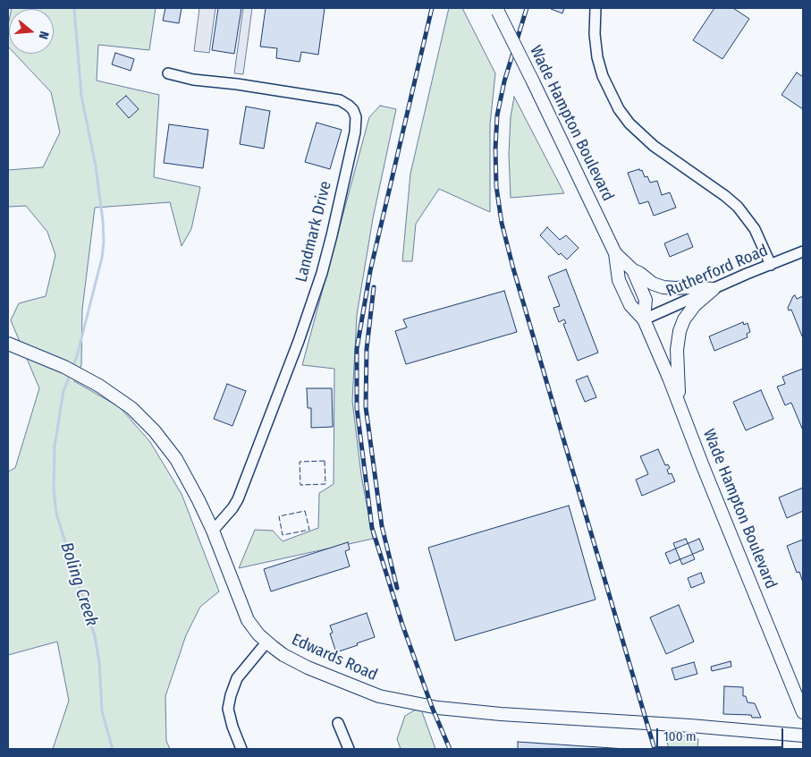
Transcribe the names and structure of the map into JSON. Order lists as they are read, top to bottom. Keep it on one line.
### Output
{"streets":{"main road":["Wade Hampton Boulevard","Edwards Road"],"street":["Landmark Drive","Rutherford Road"]},"crossings":[["Wade Hampton Boulevard","Rutherford Road"],["Landmark Drive","Edwards Road"]],"water":["Boling Creek"],"scale_bar":"100 m","north":"right"}
